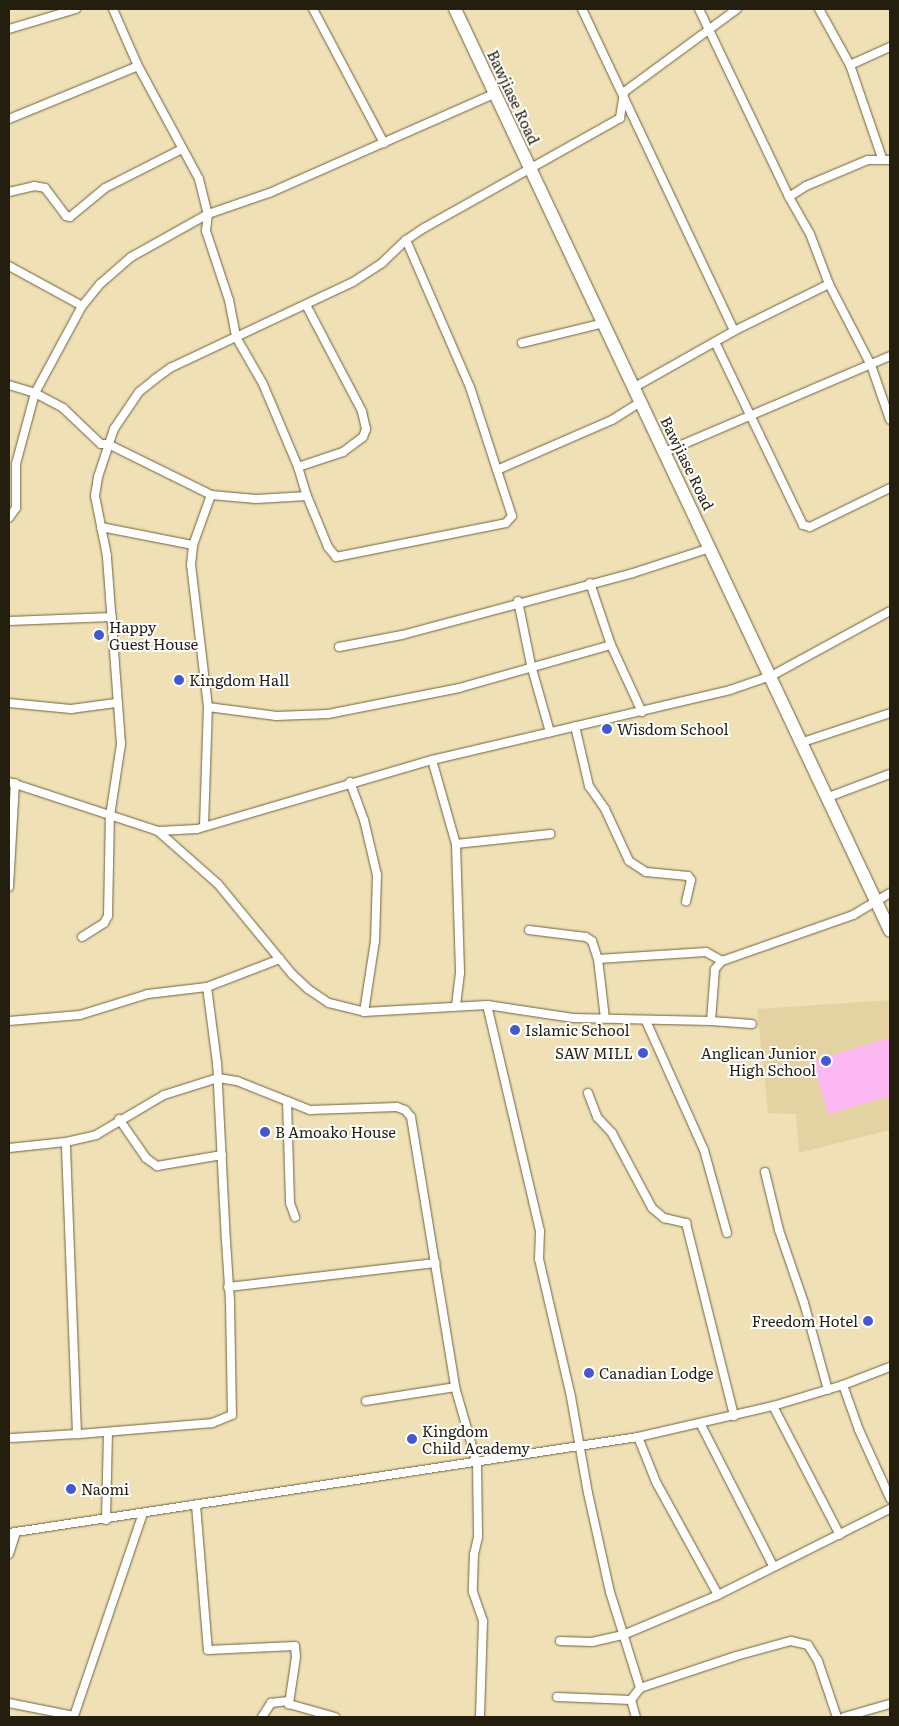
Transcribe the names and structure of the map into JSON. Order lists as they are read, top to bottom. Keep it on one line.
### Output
{"streets":{"main road":["Bawjiase Road"]},"places":["Happy Guest House","Kingdom Hall","Wisdom School","Islamic School","SAW MILL","Anglican Junior High School","B Amoako House","Freedom Hotel","Canadian Lodge","Kingdom Child Academy","Naomi"]}
